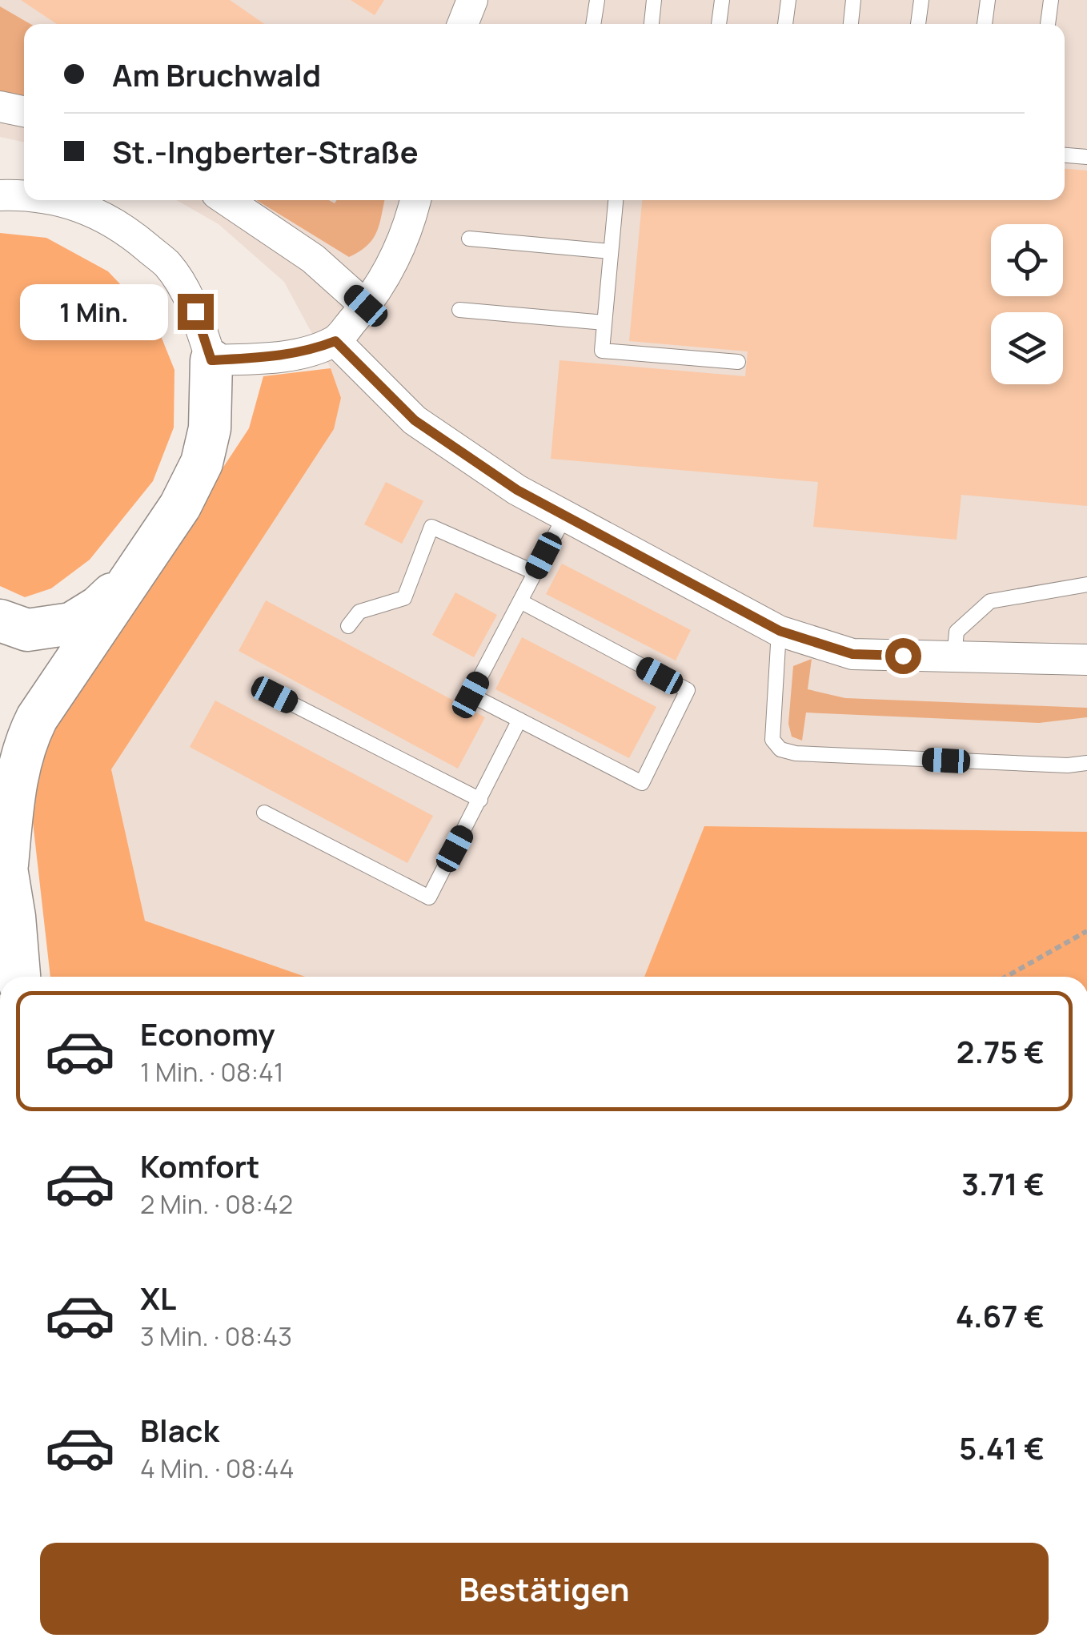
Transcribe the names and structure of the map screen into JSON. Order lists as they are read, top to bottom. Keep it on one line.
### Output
{"page":{"banner":["Am Bruchwald","St.-Ingberter-Straße"],"bubble":"1 Min.","list":[{"name":"Economy","note":"1 Min. · 08:41","value":"2.75 €"},{"name":"Komfort","note":"2 Min. · 08:42","value":"3.71 €"},{"name":"XL","note":"3 Min. · 08:43","value":"4.67 €"},{"name":"Black","note":"4 Min. · 08:44","value":"5.41 €"}],"buttons":"Bestätigen"}}
